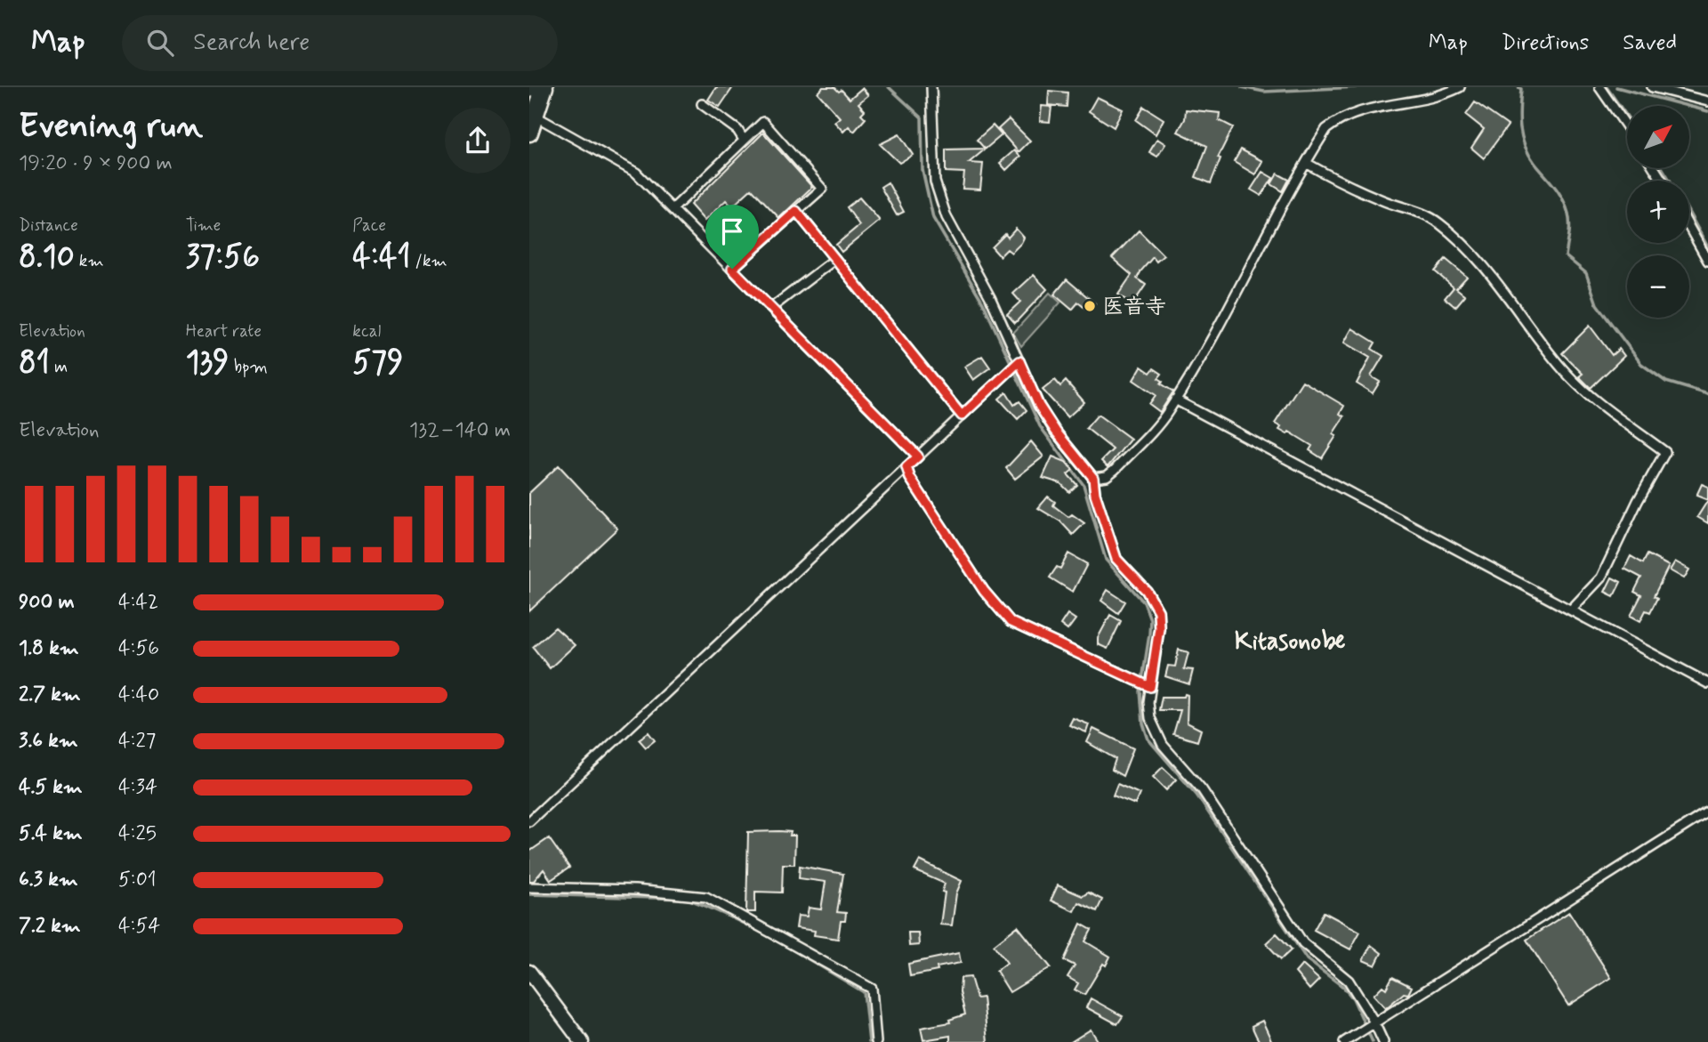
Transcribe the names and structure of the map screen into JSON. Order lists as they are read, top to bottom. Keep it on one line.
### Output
{"districts":["Kitasonobe"],"places":["医音寺"],"north":"top right","page":{"header":"Map","search":"Search here","nav":["Map","Directions","Saved"],"heading":["Evening run","19:20 · 9 × 900 m"],"map_buttons":["+","−"],"stats":[["Distance","8.10 km"],["Time","37:56"],["Pace","4:41 /km"],["Elevation","81 m"],["Heart rate","139 bpm"],["kcal","579"]],"chart":["Elevation","132–140 m"],"list":[{"name":"900 m","note":"4:42"},{"name":"1.8 km","note":"4:56"},{"name":"2.7 km","note":"4:40"},{"name":"3.6 km","note":"4:27"},{"name":"4.5 km","note":"4:34"},{"name":"5.4 km","note":"4:25"},{"name":"6.3 km","note":"5:01"},{"name":"7.2 km","note":"4:54"}]}}
